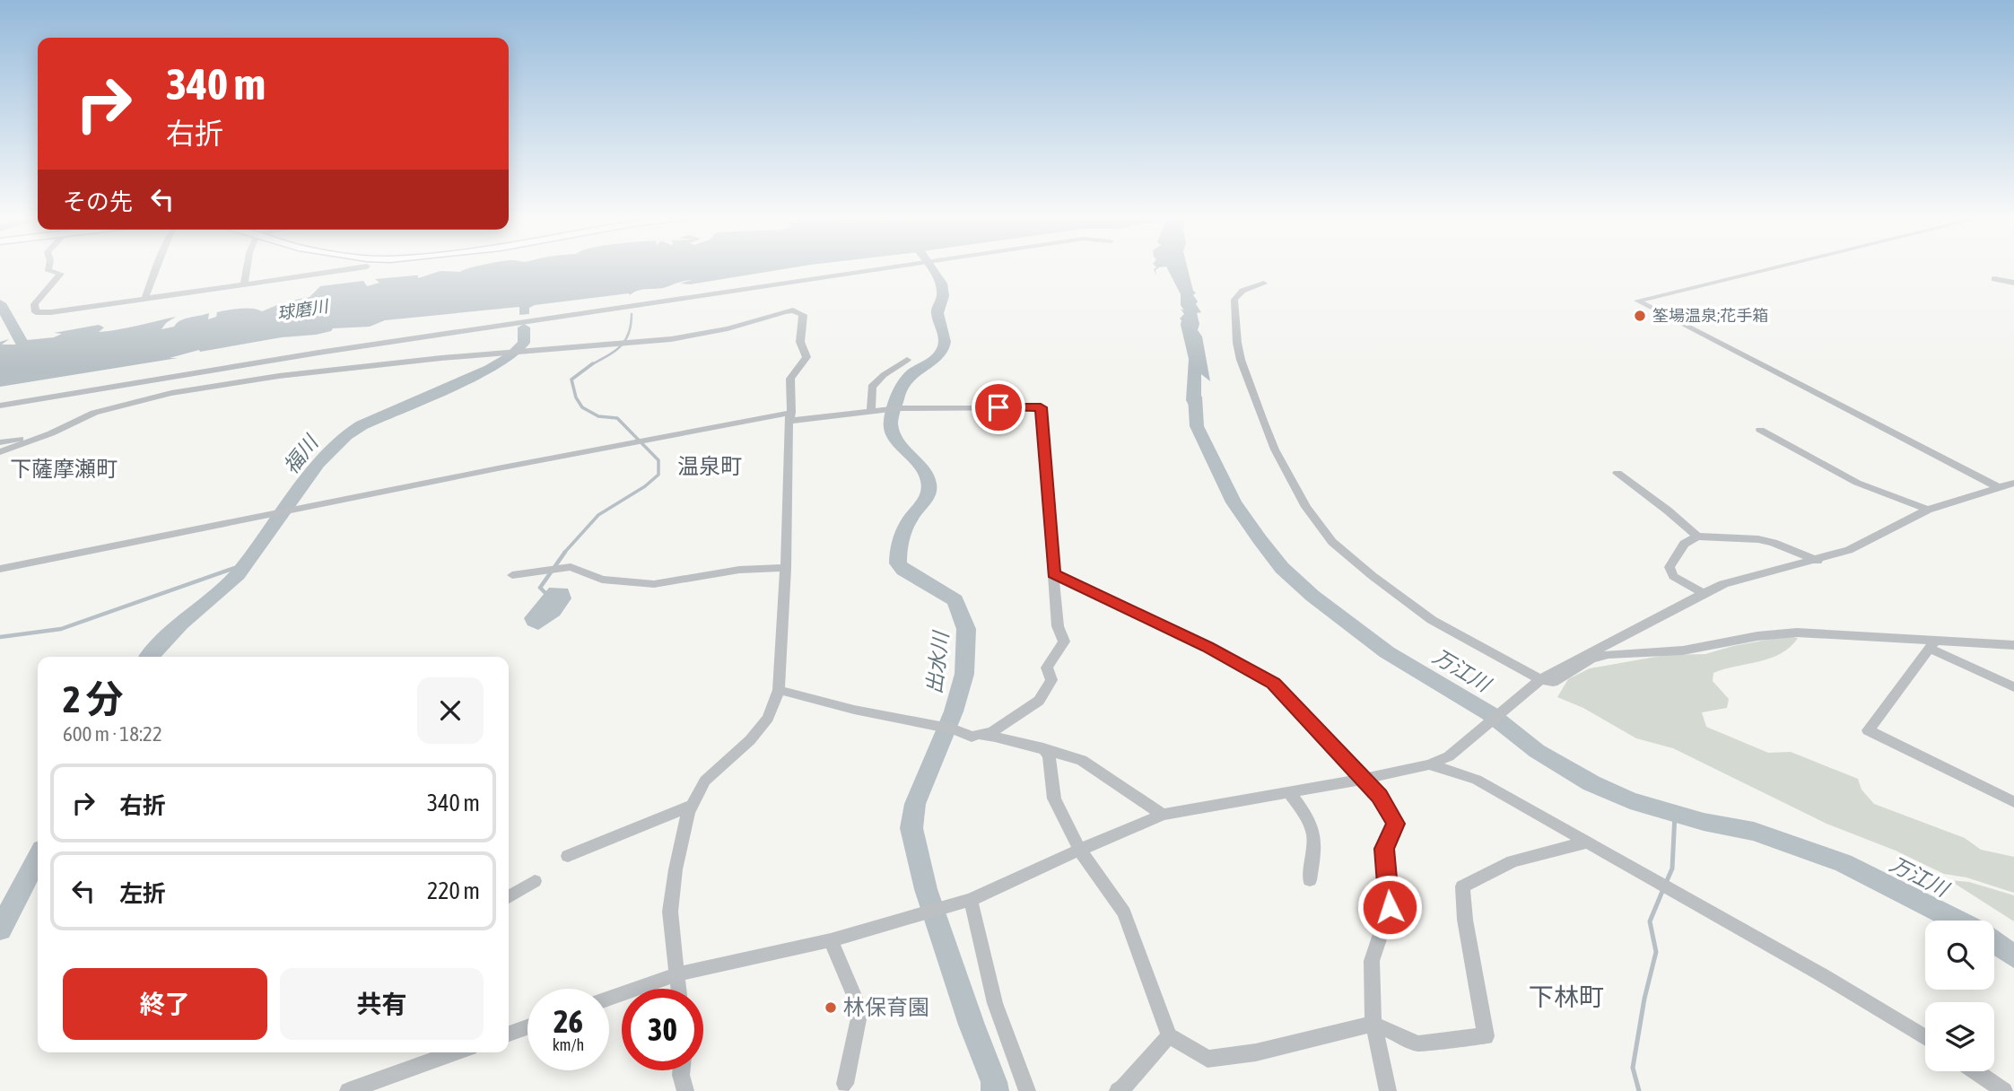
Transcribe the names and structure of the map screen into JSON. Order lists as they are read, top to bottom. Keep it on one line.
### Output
{"districts":["温泉町","下薩摩瀬町","下林町"],"water":["球磨川","福川","出水川","万江川"],"places":["筌場温泉;花手箱","林保育園"],"page":{"turn":["340 m","右折"],"then":"その先","heading":["2 分","600 m · 18:22"],"list":[{"name":"右折","value":"340 m"},{"name":"左折","value":"220 m"}],"buttons":["終了","共有"],"speed":"26 km/h","limit":"30"}}
